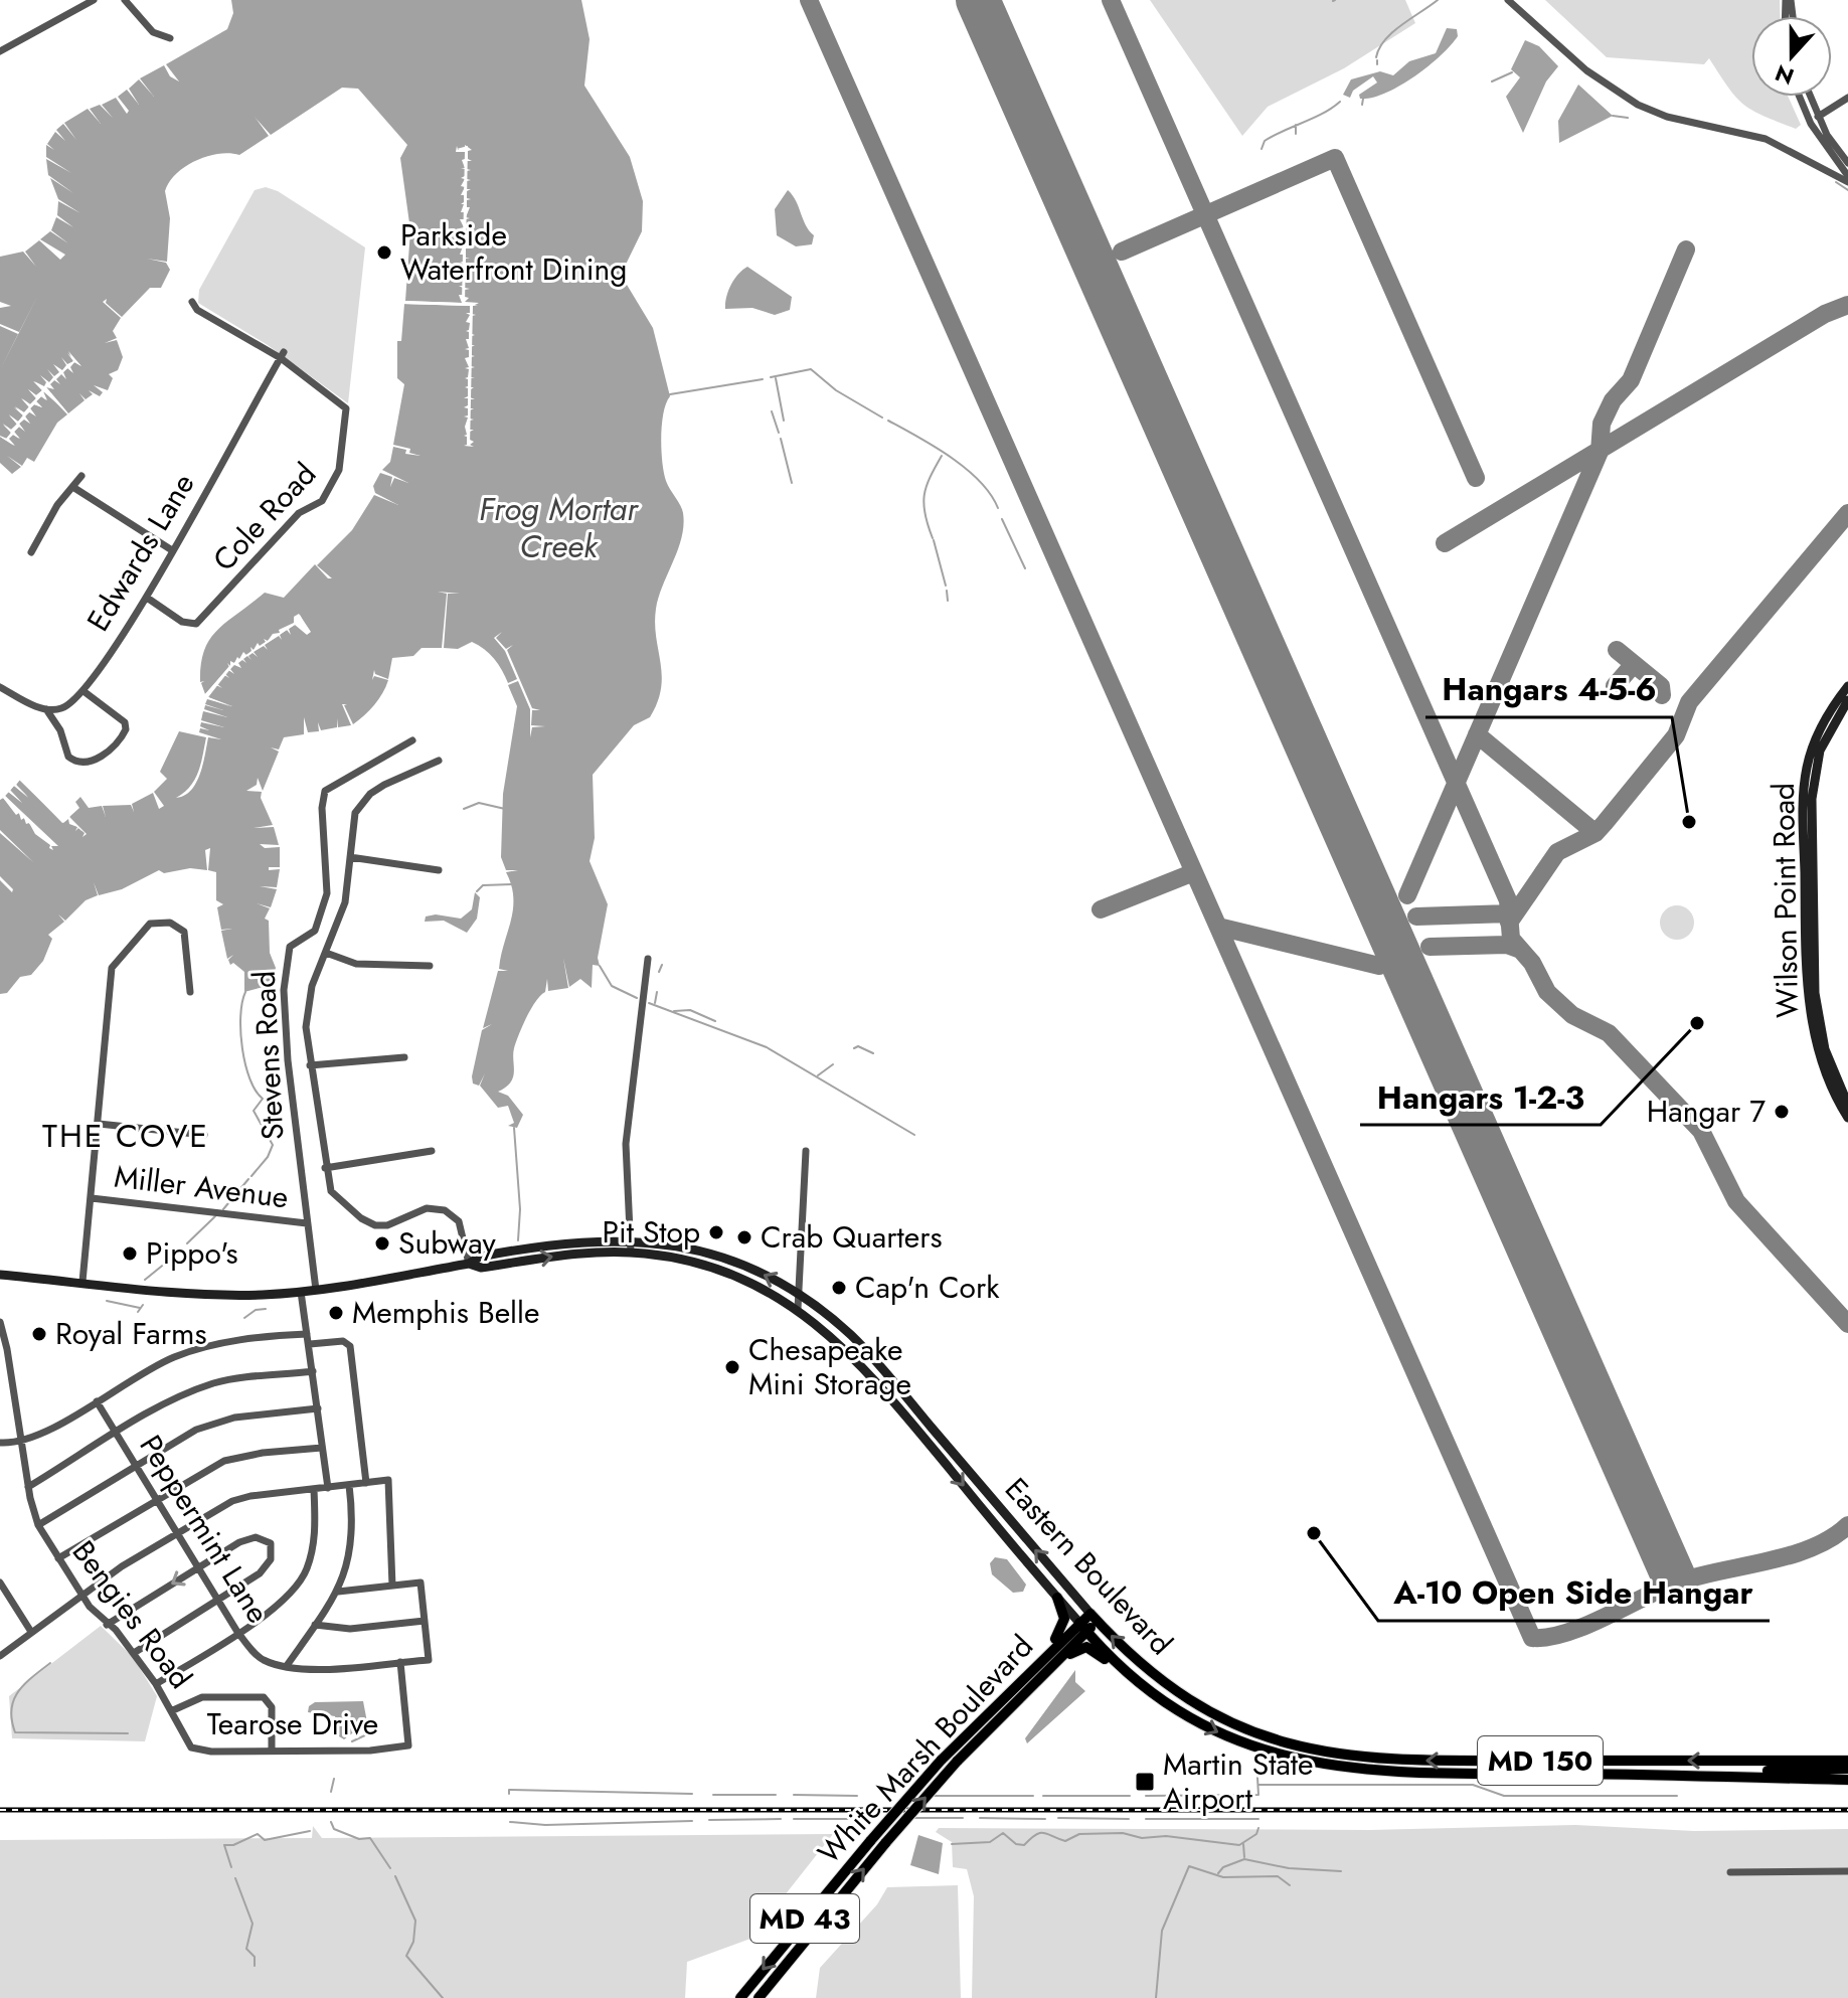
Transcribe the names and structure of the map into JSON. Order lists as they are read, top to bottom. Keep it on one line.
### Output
{"streets":{"main road":["Wilson Point Road","Eastern Boulevard","White Marsh Boulevard","MD 150","MD 43"],"street":["Cole Road","Edwards Lane","Stevens Road","Miller Avenue","Peppermint Lane","Bengies Road","Tearose Drive"]},"crossings":[["Cole Road","Edwards Lane"],["Stevens Road","Miller Avenue"],["Stevens Road","Eastern Boulevard"],["Peppermint Lane","Tearose Drive"],["Eastern Boulevard","White Marsh Boulevard"],["Bengies Road","Tearose Drive"]],"districts":["THE COVE"],"water":["Frog Mortar Creek"],"places":{"other":["Parkside Waterfront Dining","Hangars 4-5-6","Hangars 1-2-3","Hangar 7","Pit Stop","Crab Quarters","Subway","Pippo's","Cap'n Cork","Memphis Belle","Royal Farms","Chesapeake Mini Storage","A-10 Open Side Hangar"],"transit":["Martin State Airport"]},"north":"bottom"}
